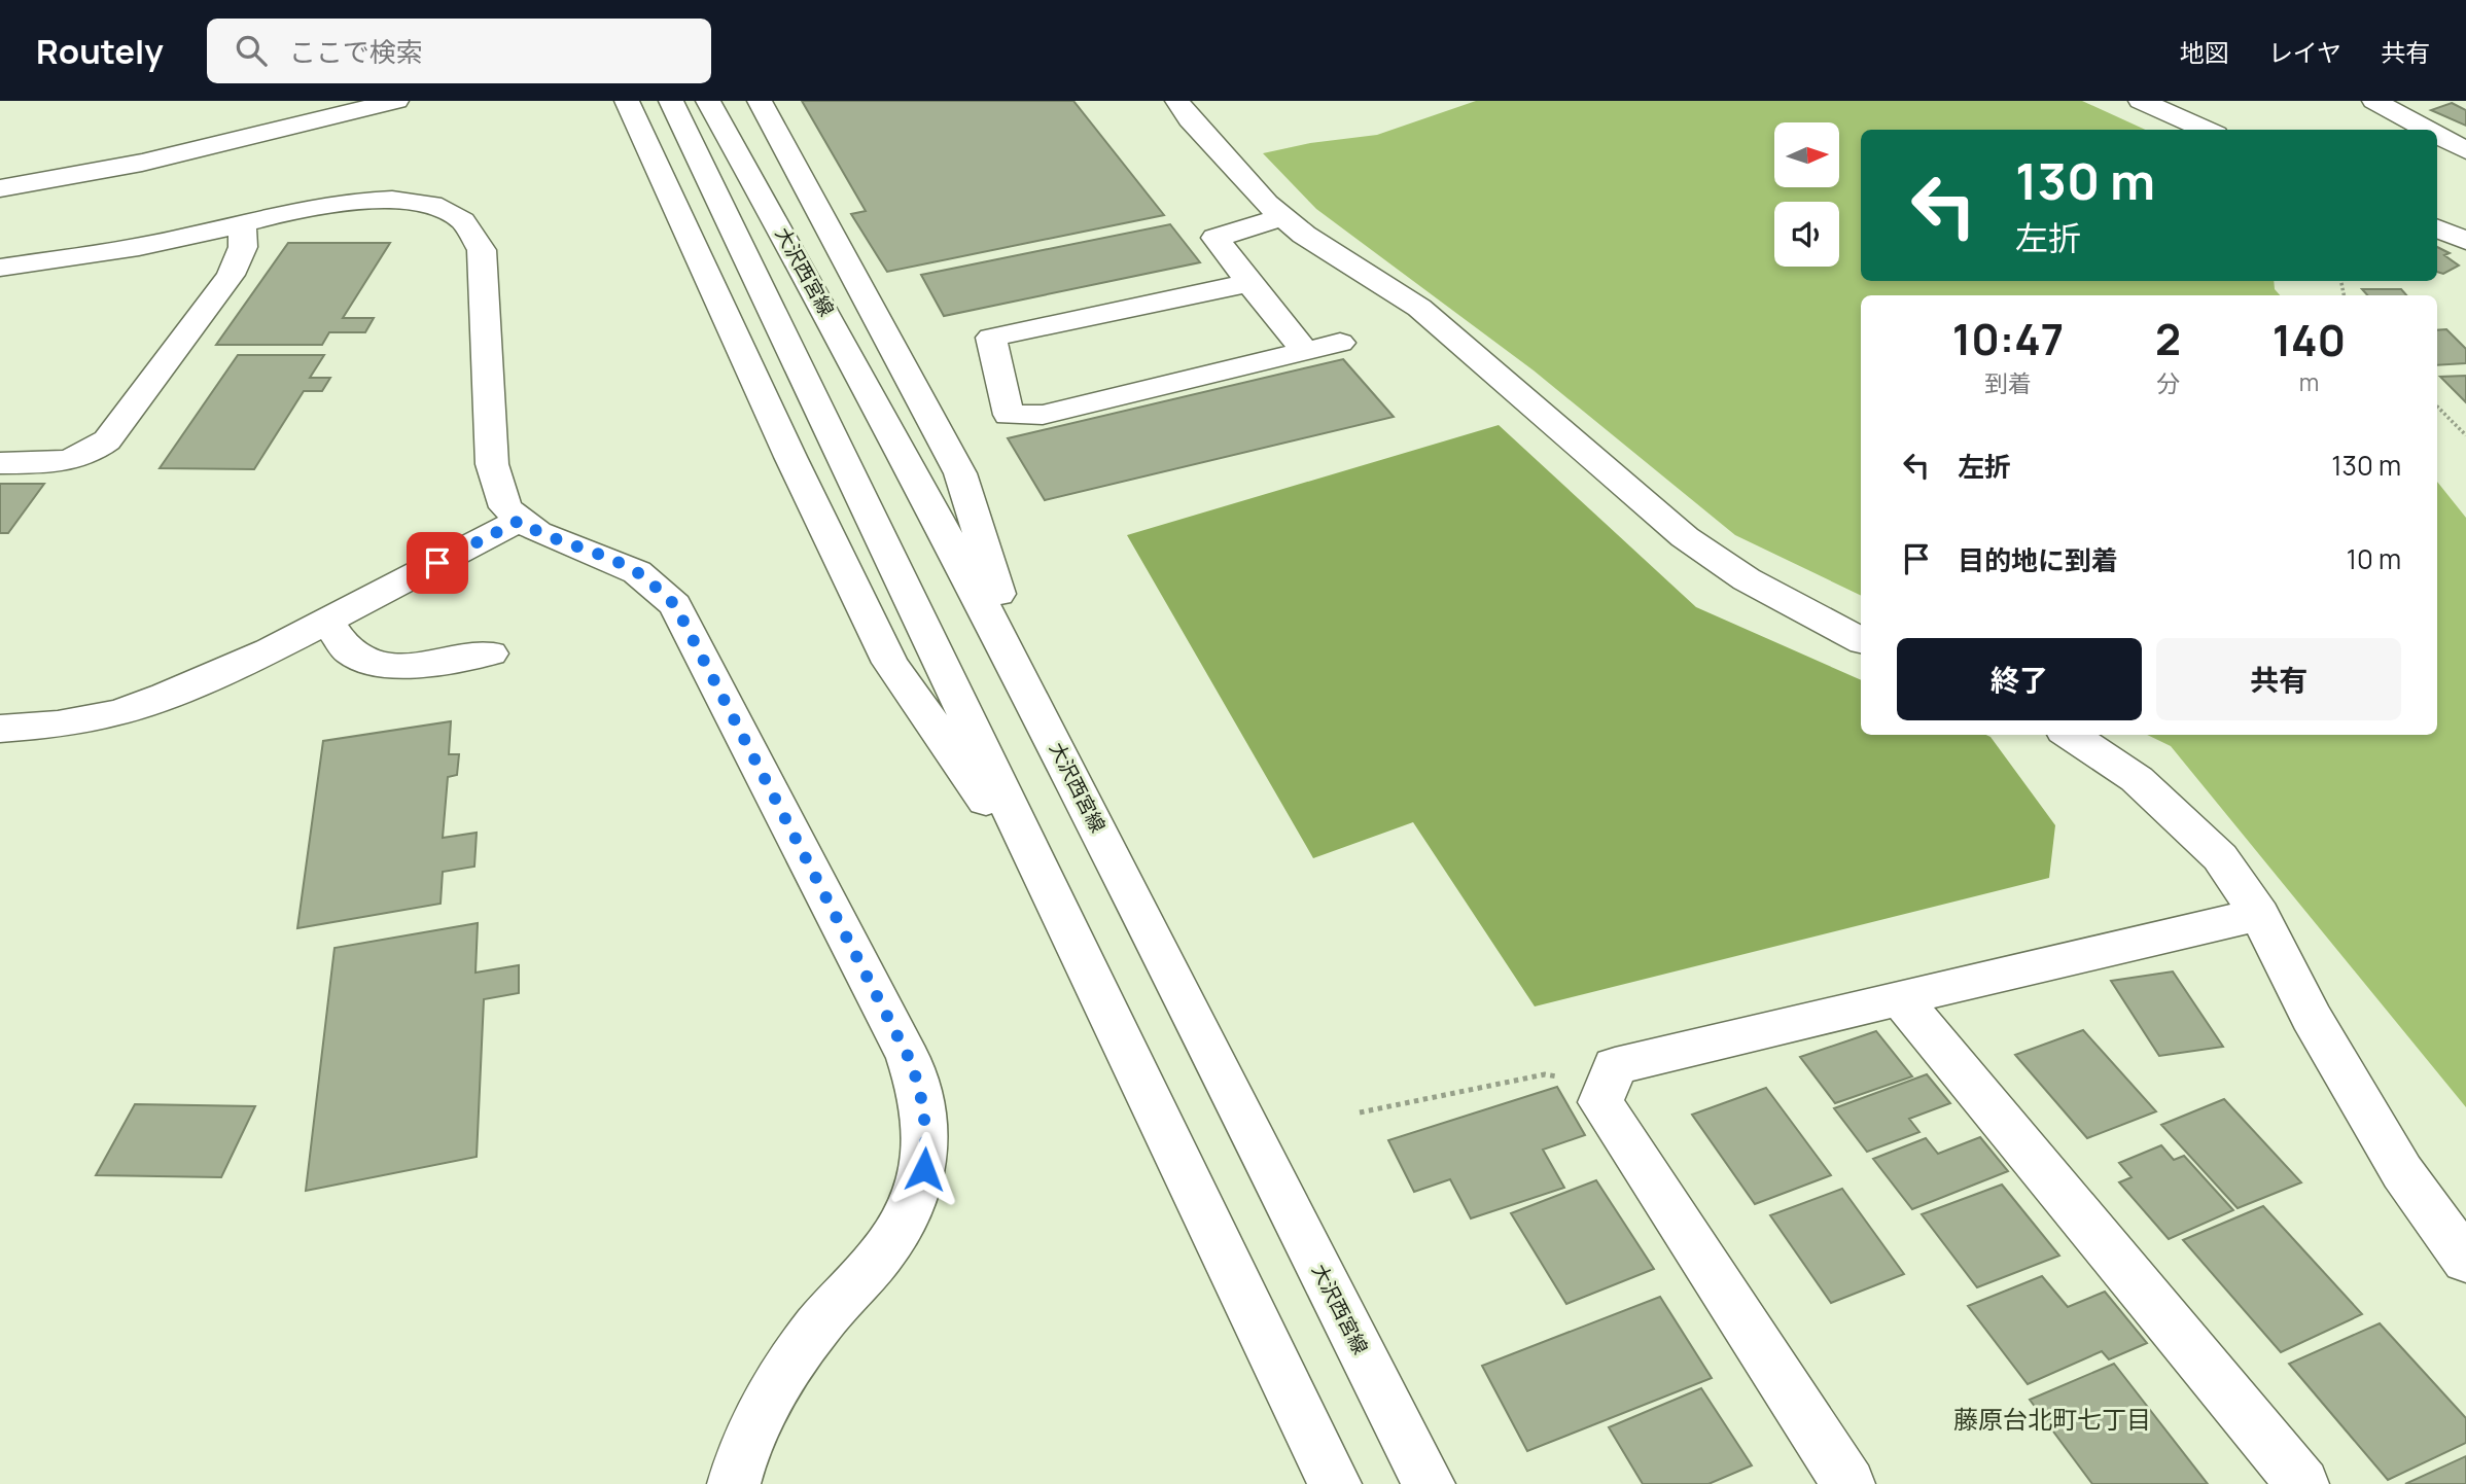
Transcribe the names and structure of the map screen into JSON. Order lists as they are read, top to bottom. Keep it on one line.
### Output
{"streets":{"street":["大沢西宮線"]},"districts":["藤原台北町七丁目"],"north":"right","page":{"header":"Routely","search":"ここで検索","nav":["地図","レイヤ","共有"],"turn":["130 m","左折"],"eta":["10:47","到着","2","分","140","m"],"list":[{"name":"左折","value":"130 m"},{"name":"目的地に到着","value":"10 m"}],"buttons":["終了","共有"]}}
